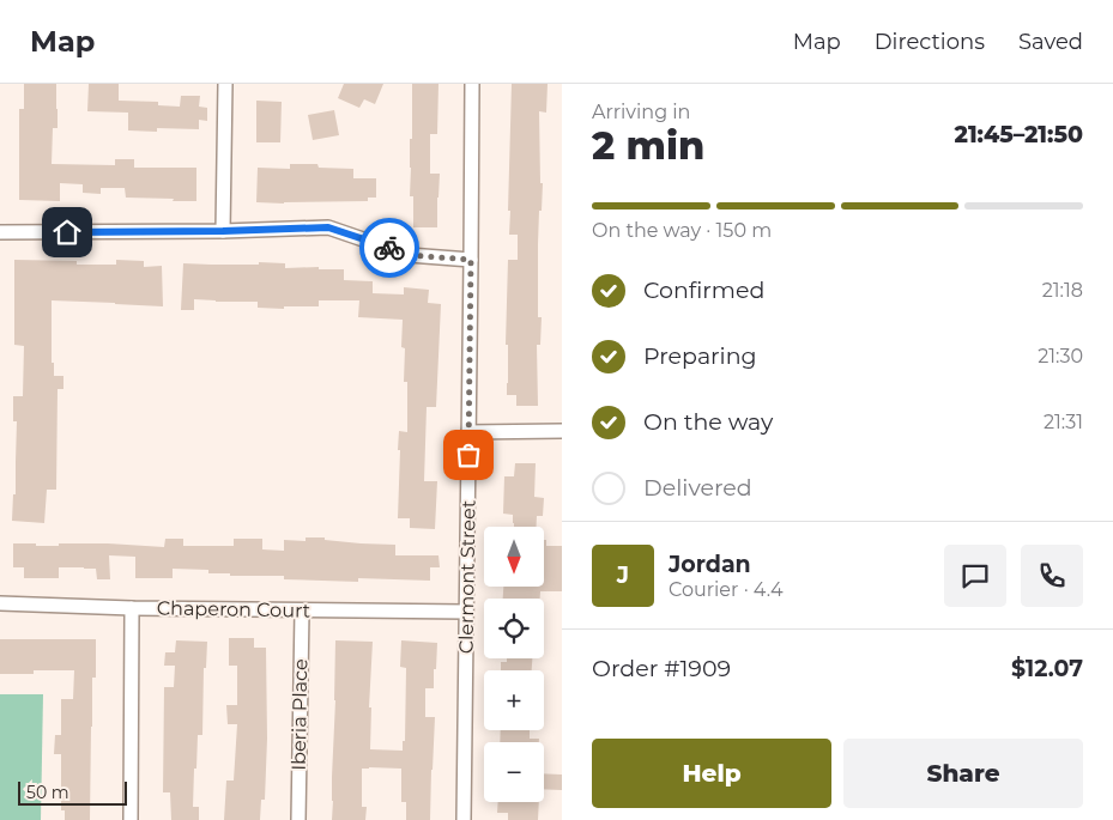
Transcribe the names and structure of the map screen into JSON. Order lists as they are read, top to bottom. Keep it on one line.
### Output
{"streets":{"street":["Clermont Street","Chaperon Court","Iberia Place"]},"crossings":[["Clermont Street","Chaperon Court"],["Chaperon Court","Iberia Place"]],"scale_bar":"50 m","north":"bottom","page":{"header":"Map","nav":["Map","Directions","Saved"],"heading":["2 min","Arriving in","21:45–21:50"],"panel":["Jordan","Courier · 4.4","Order #1909","$12.07"],"bar":"On the way · 150 m","list":[["Confirmed","21:18"],["Preparing","21:30"],["On the way","21:31"],"Delivered"],"map_buttons":["+","−"],"round":"J","buttons":["Help","Share"],"scale":"50 m"}}
